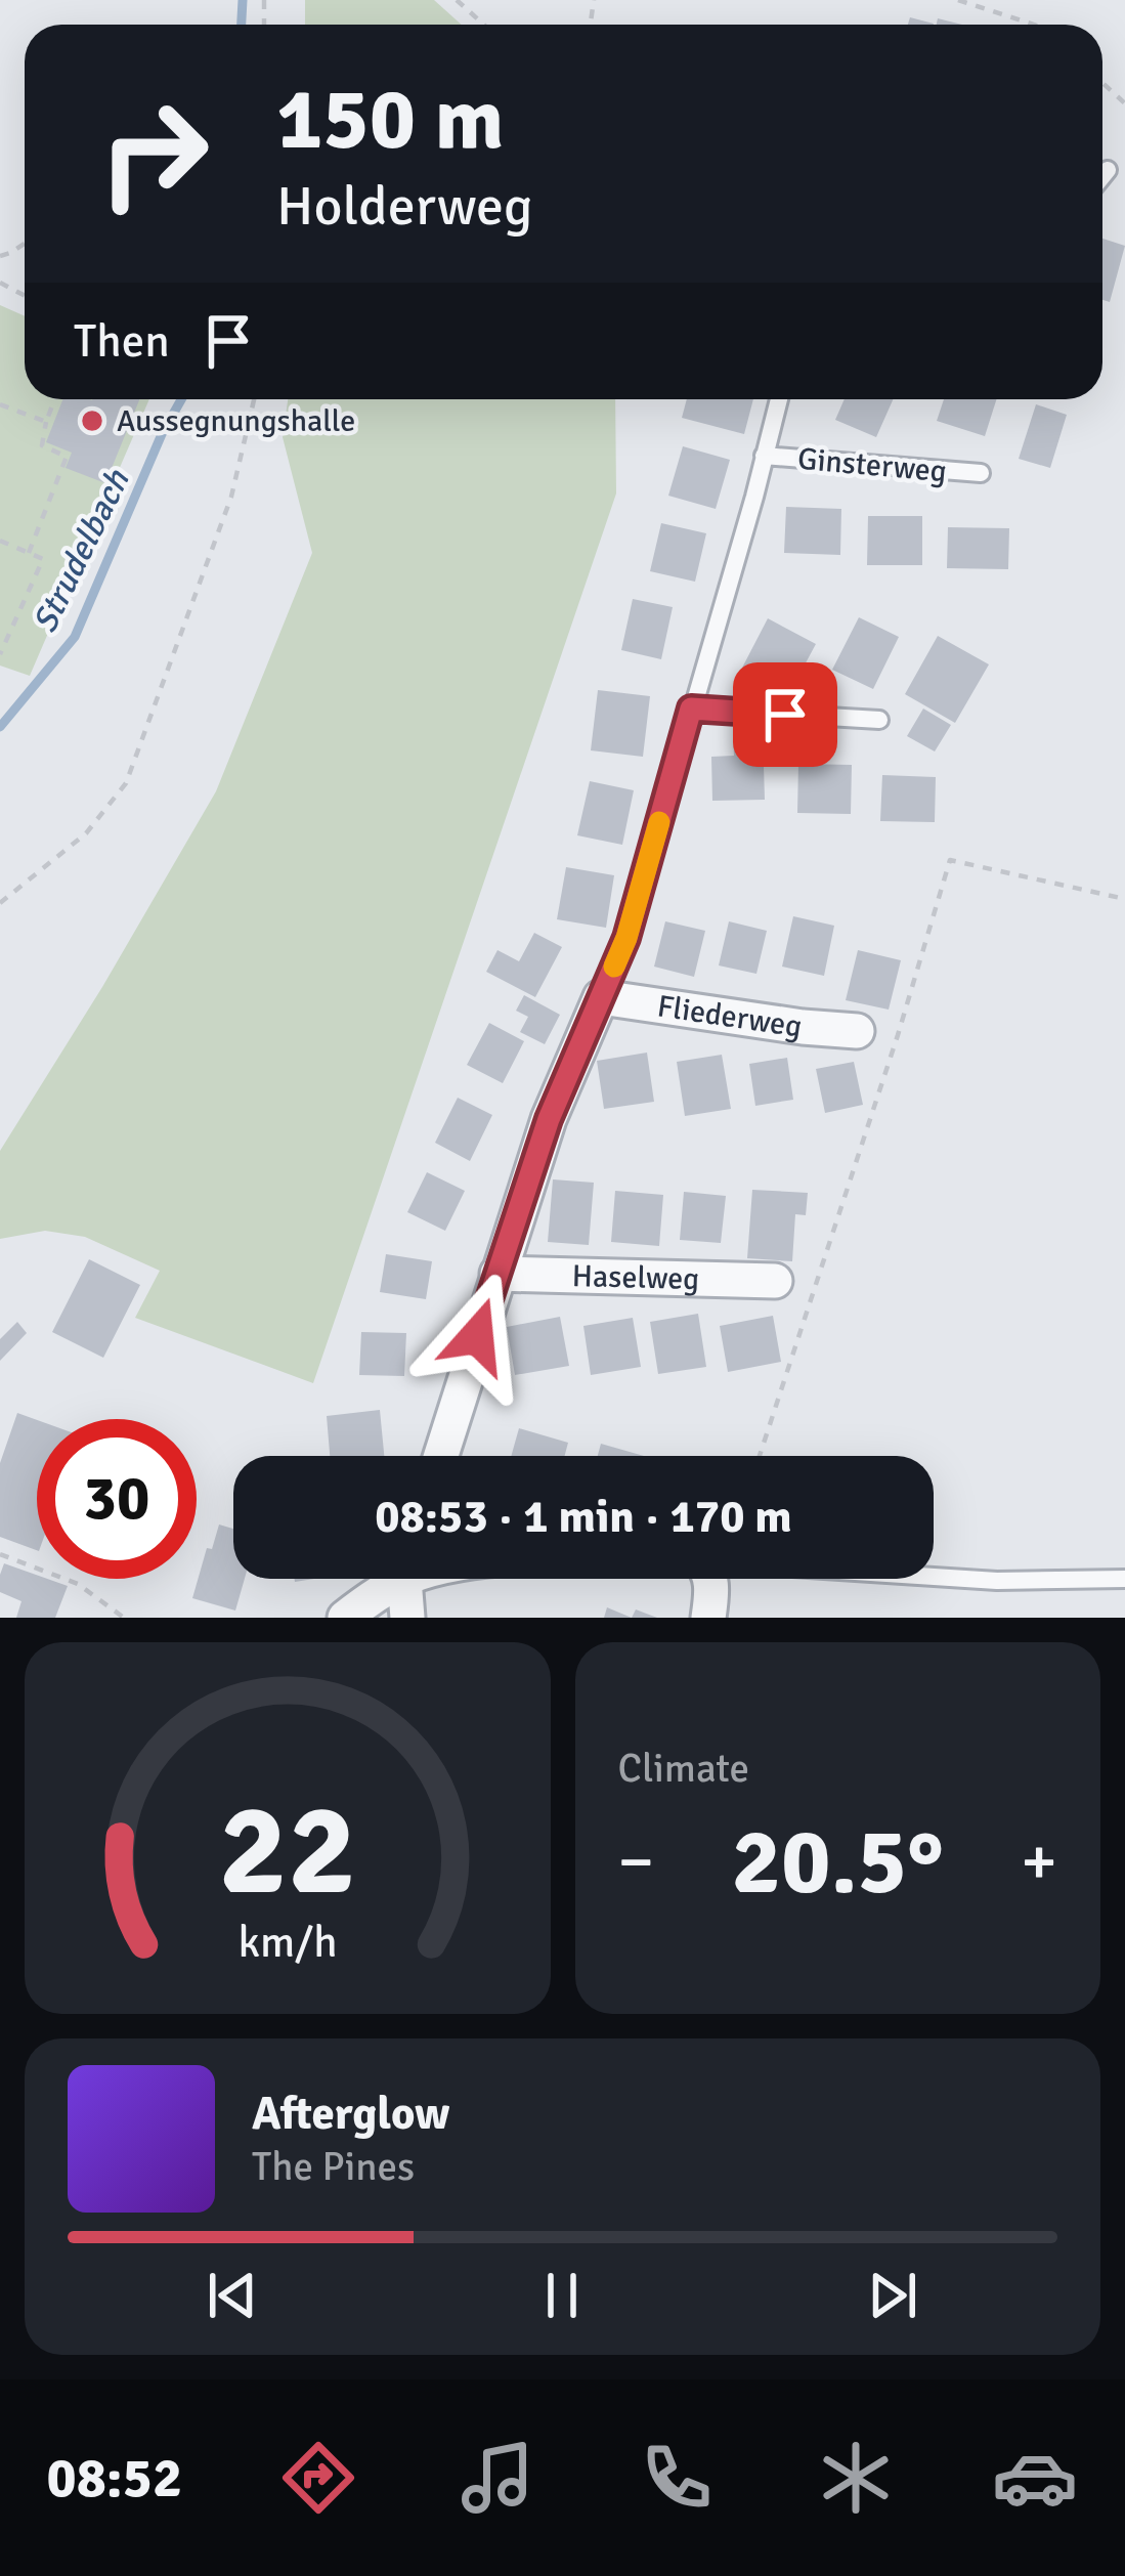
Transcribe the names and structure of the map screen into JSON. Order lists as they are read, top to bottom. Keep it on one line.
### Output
{"streets":{"street":["Fliederweg","Haselweg"],"lane":["Ginsterweg"]},"water":["Strudelbach"],"places":["Aussegnungshalle"],"page":{"turn":["150 m","Holderweg"],"then":"Then","limit":"30","trip":"08:53 · 1 min · 170 m","tile":"Climate","heat":["−","20.5°","+"],"song":["Afterglow","The Pines"],"tabs":"08:52","gauge":["22","km/h"]}}
